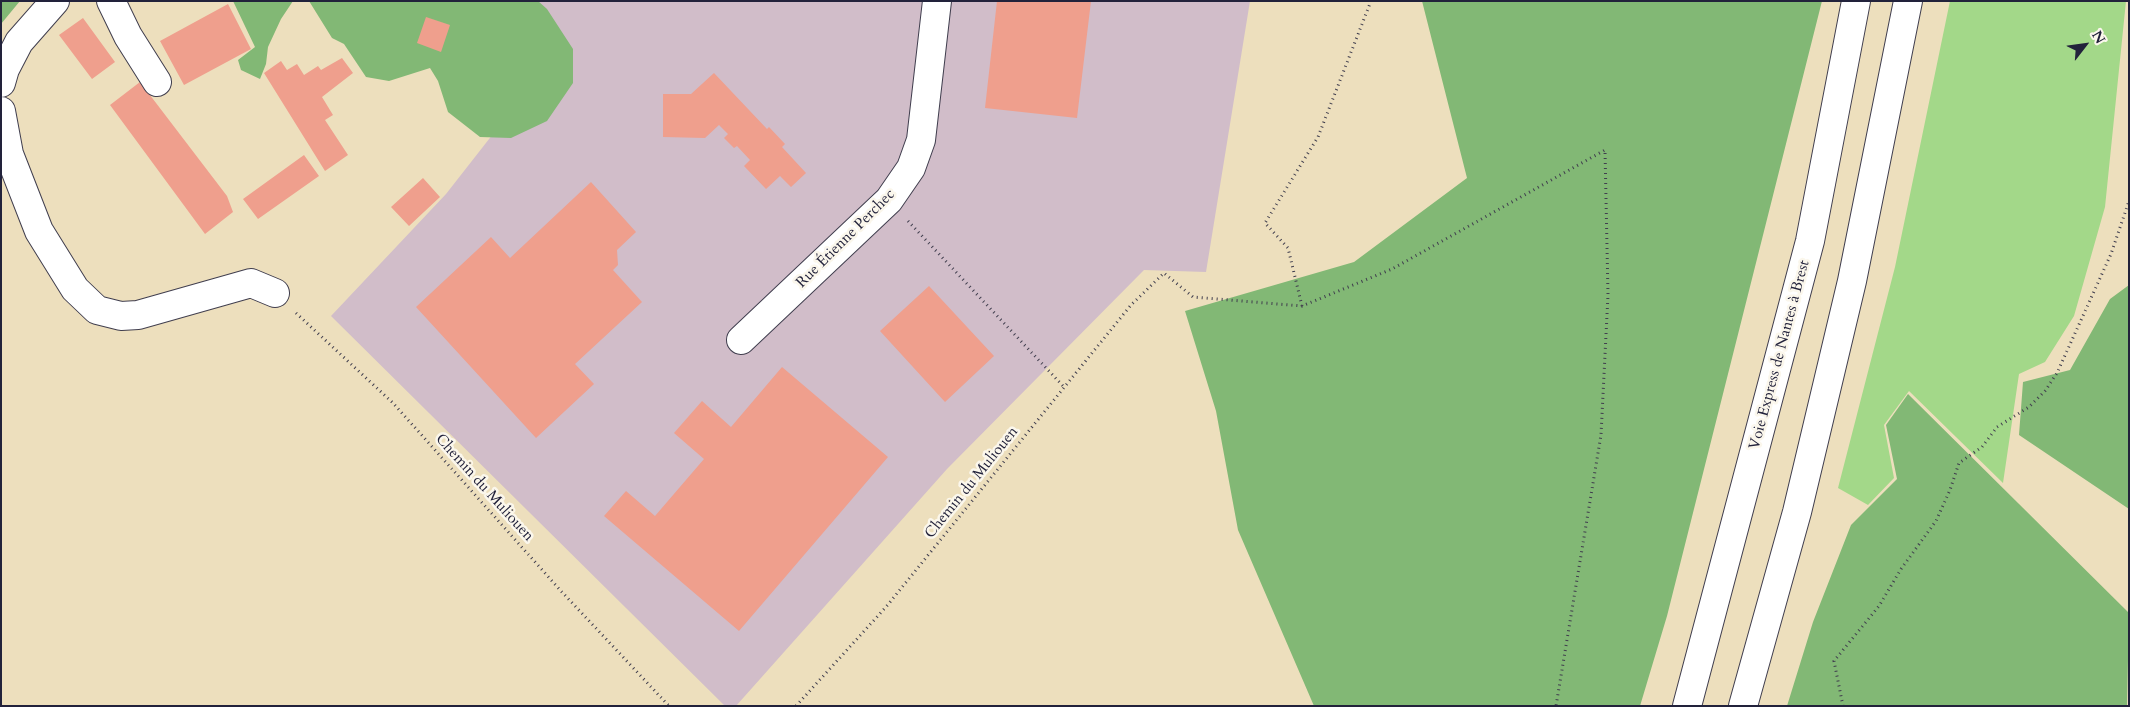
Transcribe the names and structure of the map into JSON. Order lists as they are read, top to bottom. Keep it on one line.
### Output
{"streets":{"main road":["Rue Étienne Perchec","Voie Express de Nantes à Brest"],"path":["Chemin du Muliouen"]},"north":"top right"}
